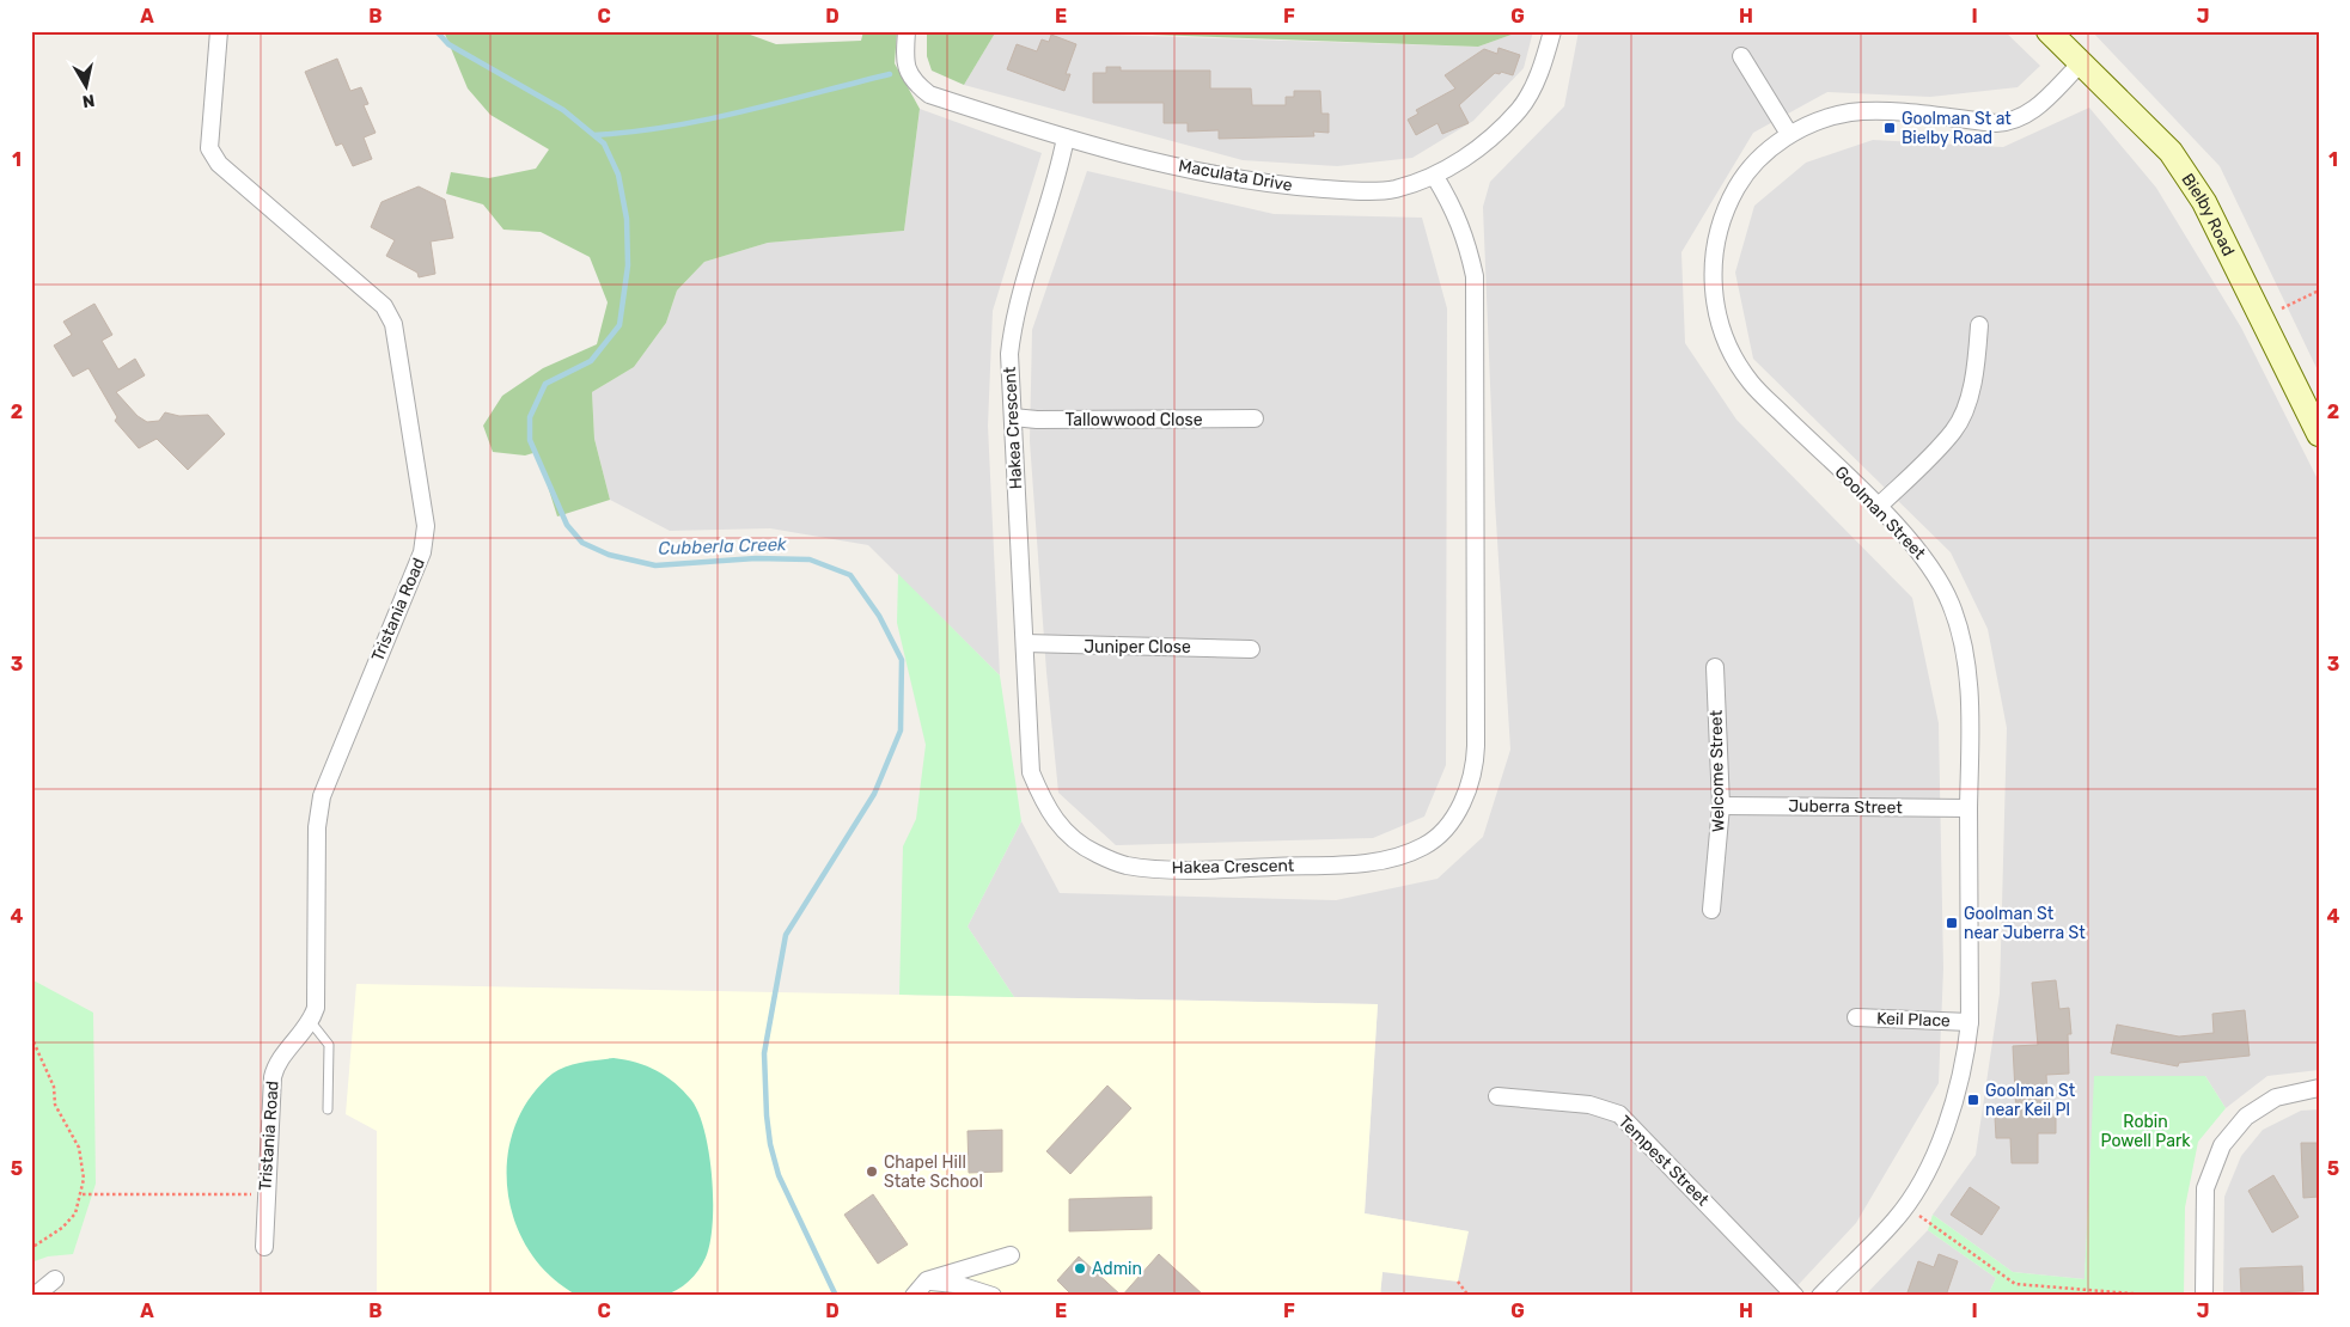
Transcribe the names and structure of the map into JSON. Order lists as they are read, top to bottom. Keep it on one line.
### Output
{"streets":{"street":["Maculata Drive","Bielby Road","Tallowwood Close","Hakea Crescent","Goolman Street","Tristania Road","Juniper Close","Welcome Street","Juberra Street","Keil Place","Tempest Street"]},"crossings":[["Maculata Drive","Hakea Crescent"],["Bielby Road","Goolman Street"],["Tallowwood Close","Hakea Crescent"],["Hakea Crescent","Juniper Close"],["Goolman Street","Juberra Street"],["Goolman Street","Keil Place"],["Welcome Street","Juberra Street"]],"water":["Cubberla Creek"],"parks":["Robin Powell Park"],"places":{"transit":["Goolman St at Bielby Road","Goolman St near Juberra St","Goolman St near Keil Pl"],"other":["Chapel Hill State School","Admin"]},"north":"bottom","grid":{"columns":["A","B","C","D","E","F","G","H","I","J"],"rows":["1","2","3","4","5"]}}
